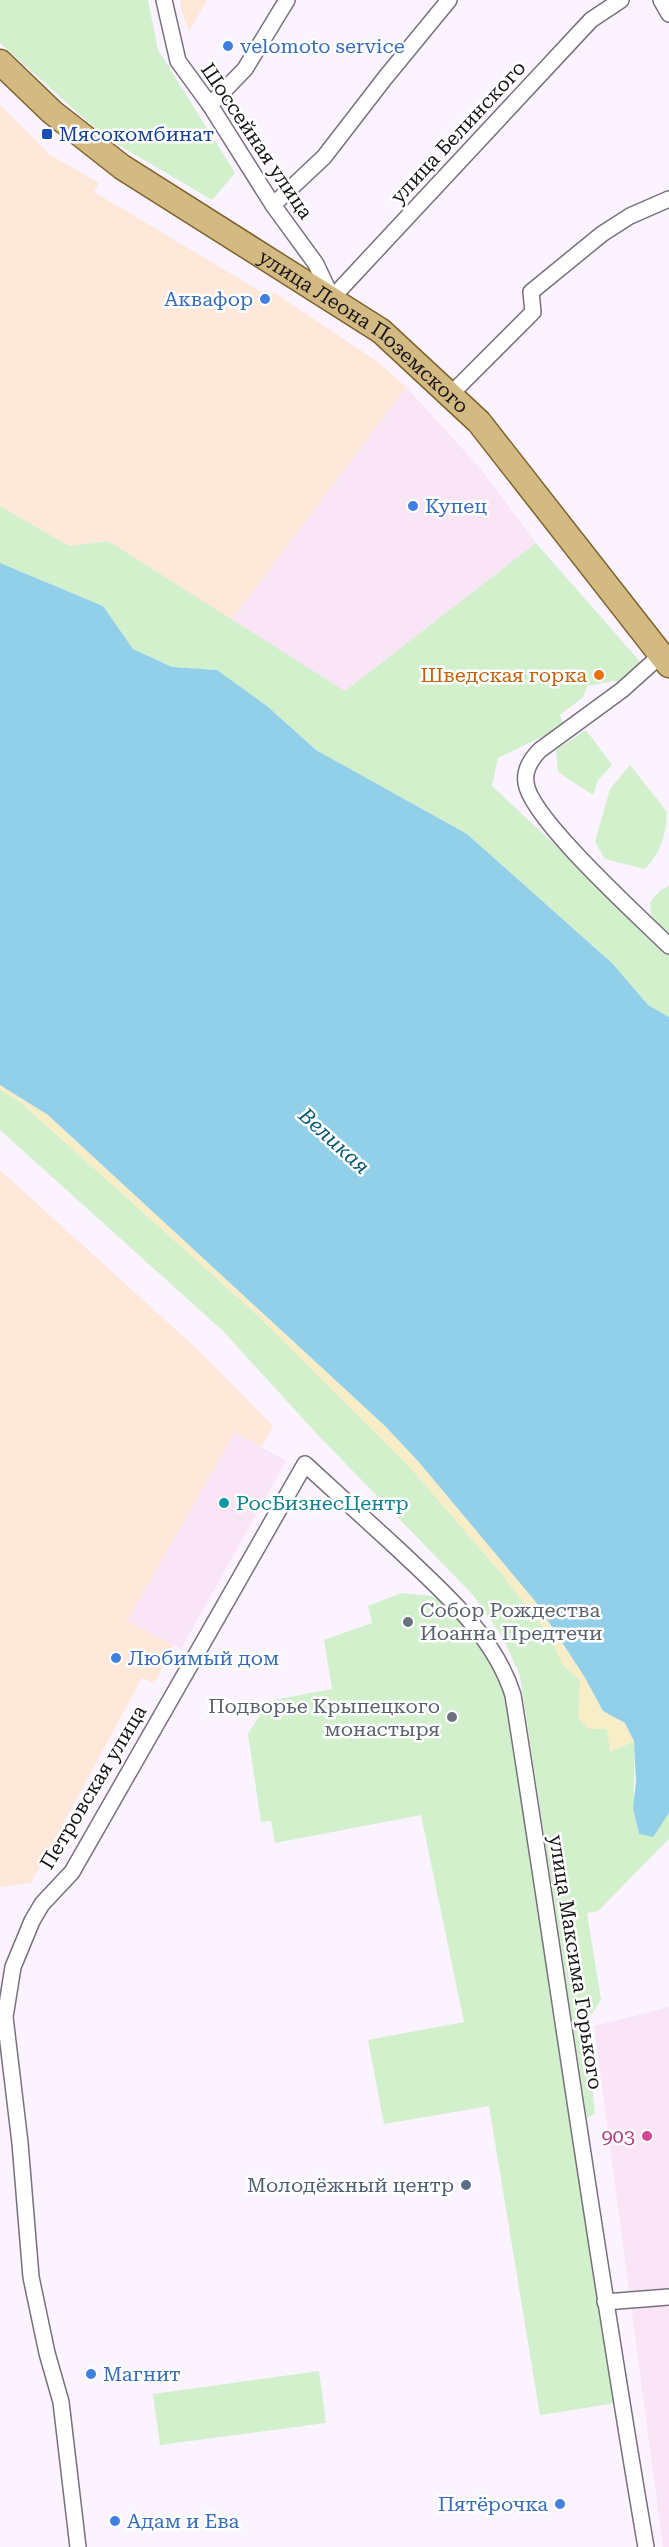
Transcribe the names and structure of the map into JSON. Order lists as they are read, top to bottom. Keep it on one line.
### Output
{"streets":{"main road":["улица Леона Поземского"],"street":["улица Белинского","Шоссейная улица","Петровская улица","улица Максима Горького"]},"crossings":[["улица Белинского","Шоссейная улица"],["улица Белинского","улица Леона Поземского"],["Шоссейная улица","улица Леона Поземского"],["Петровская улица","улица Максима Горького"]],"water":["Великая"],"places":{"other":["velomoto service","Аквафор","Купец","Шведская горка","РосБизнесЦентр","Собор Рождества Иоанна Предтечи","Любимый дом","Подворье Крыпецкого монастыря","903","Молодёжный центр","Магнит","Пятёрочка","Адам и Ева"],"transit":["Мясокомбинат"]}}
